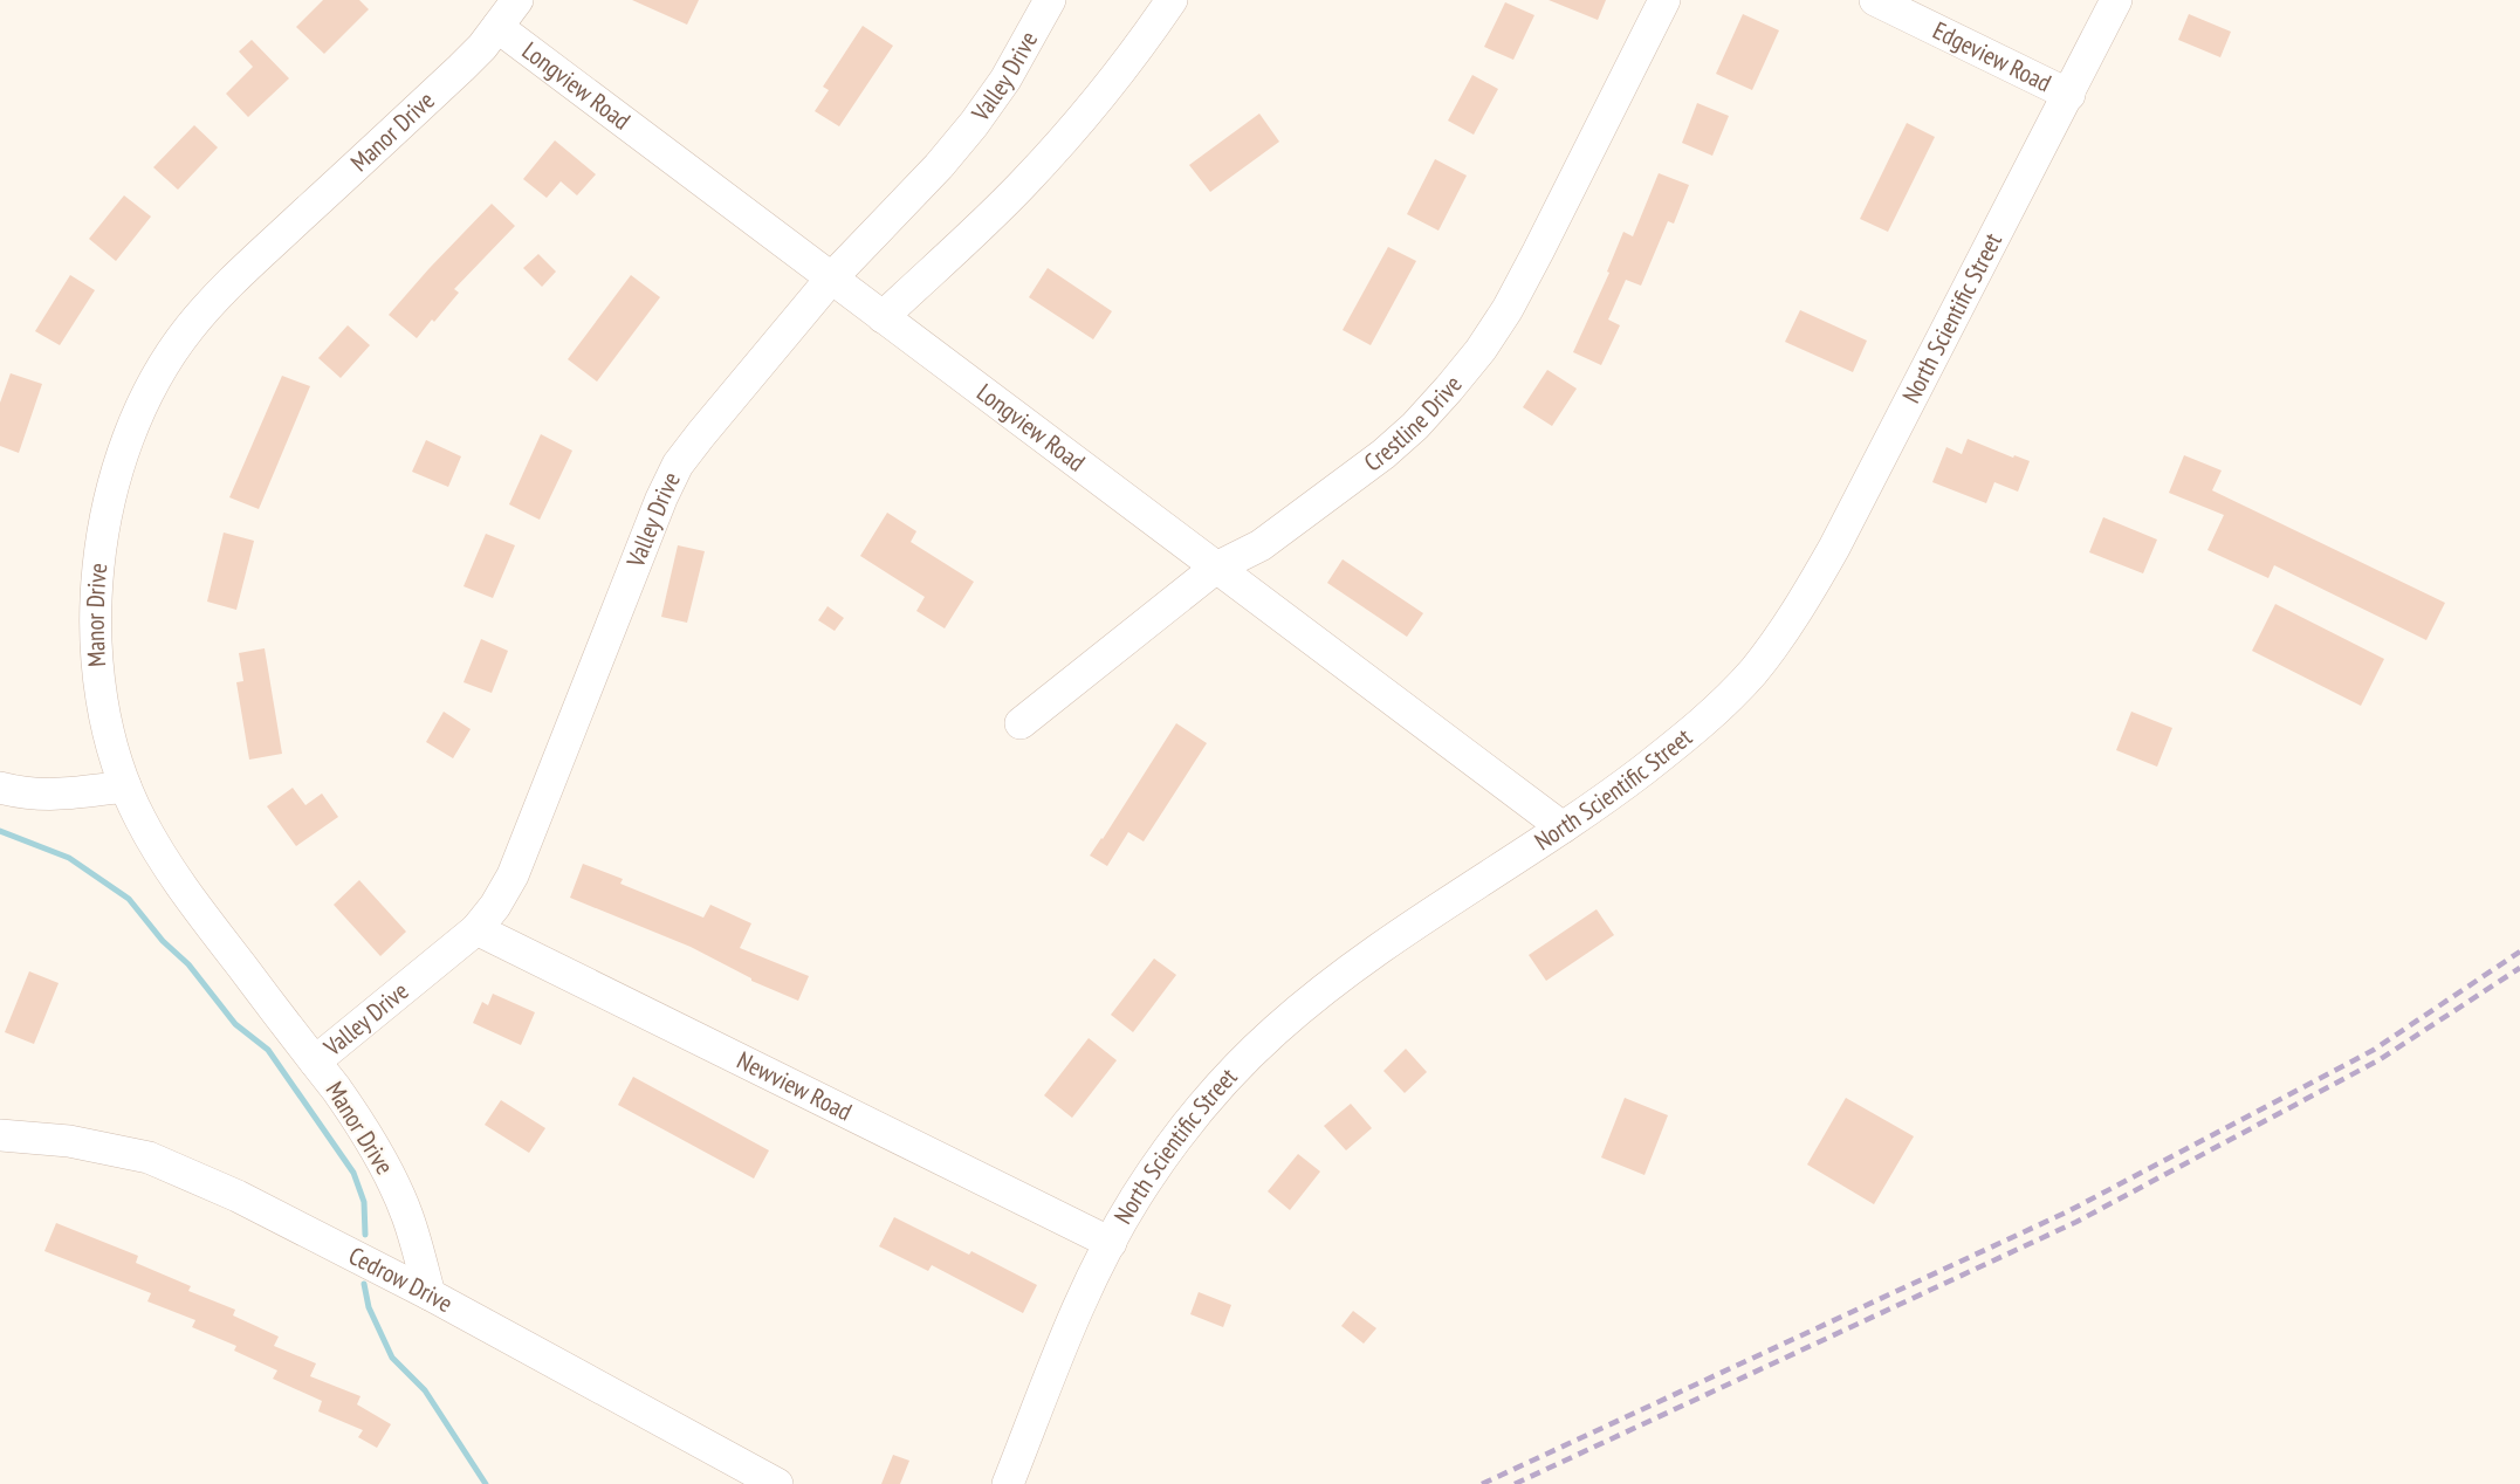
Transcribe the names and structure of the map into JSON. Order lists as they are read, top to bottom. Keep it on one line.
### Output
{"streets":{"street":["Edgeview Road","Valley Drive","Longview Road","Manor Drive","North Scientific Street","Crestline Drive","Newview Road","Cedrow Drive"]},"crossings":[["Edgeview Road","North Scientific Street"],["Valley Drive","Longview Road"],["Valley Drive","Manor Drive"],["Valley Drive","Newview Road"],["Longview Road","Manor Drive"],["Longview Road","North Scientific Street"],["Longview Road","Crestline Drive"],["Manor Drive","Cedrow Drive"],["North Scientific Street","Newview Road"]]}
